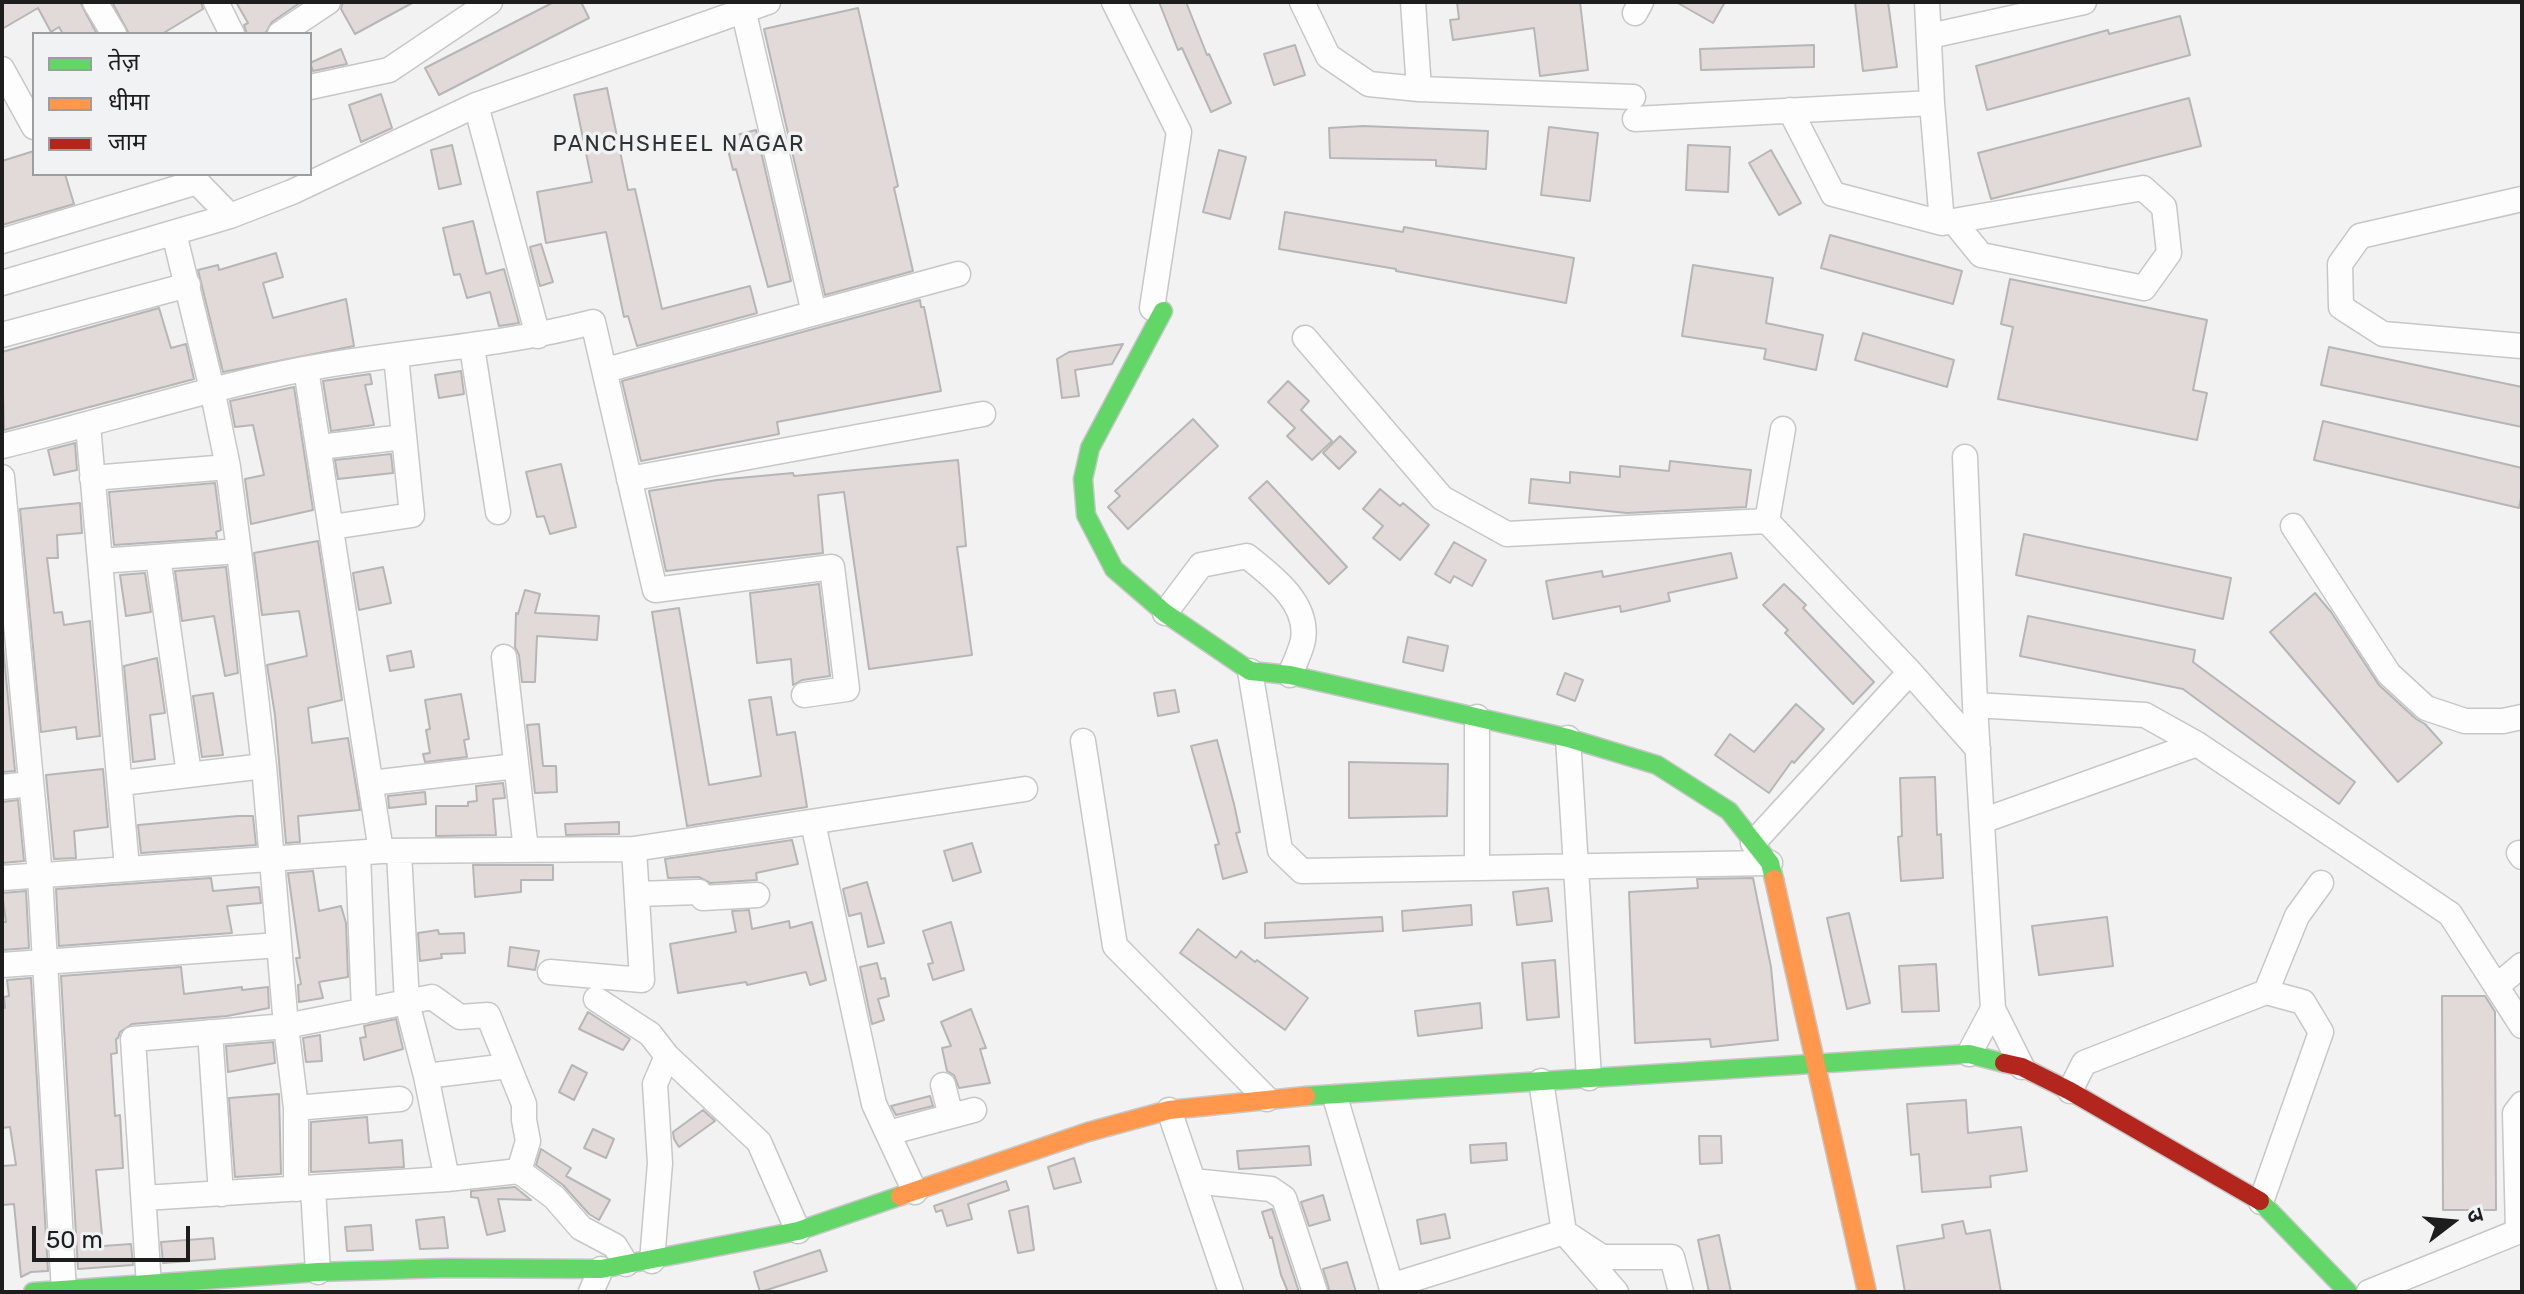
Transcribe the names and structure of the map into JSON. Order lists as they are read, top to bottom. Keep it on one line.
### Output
{"districts":["PANCHSHEEL NAGAR"],"legend":["तेज़","धीमा","जाम"],"scale_bar":"50 m","north":"right"}
